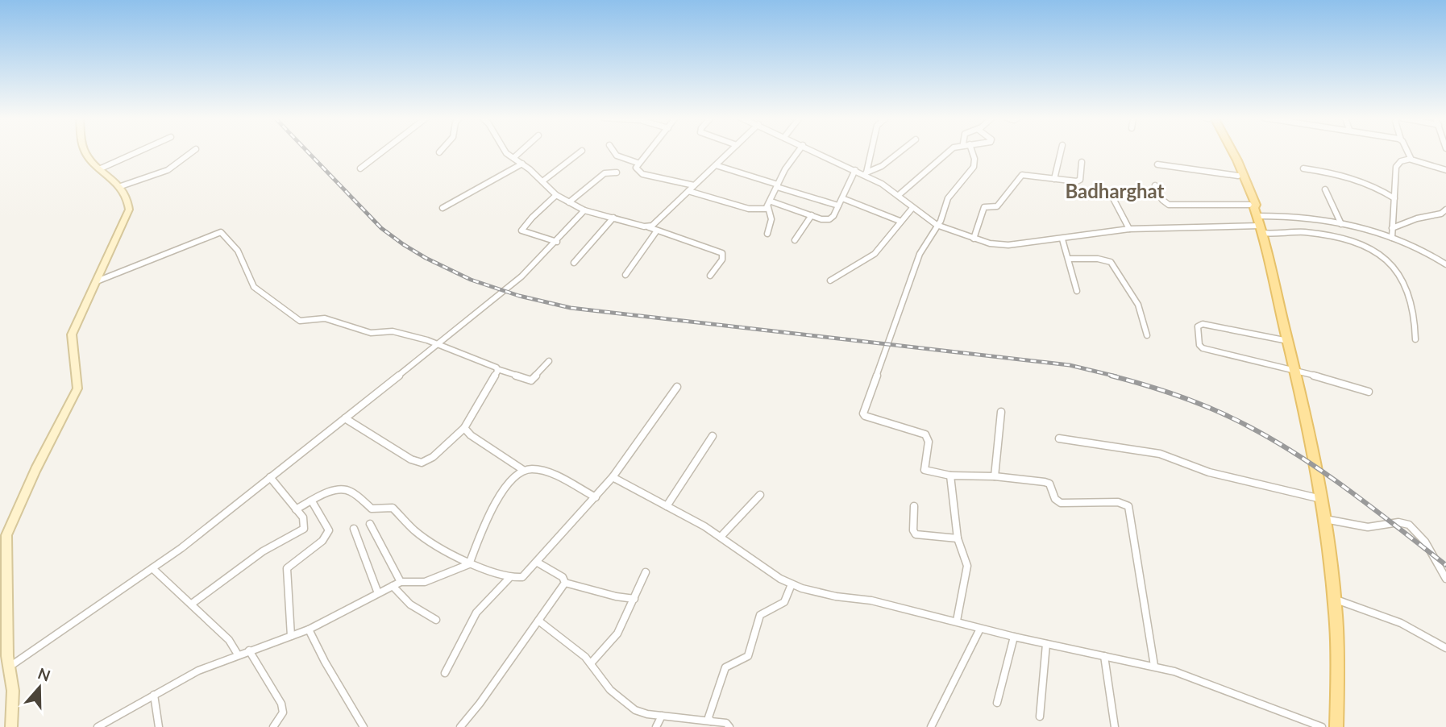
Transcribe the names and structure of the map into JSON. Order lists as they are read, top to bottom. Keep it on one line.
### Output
{"districts":["Badharghat"],"north":"top"}
